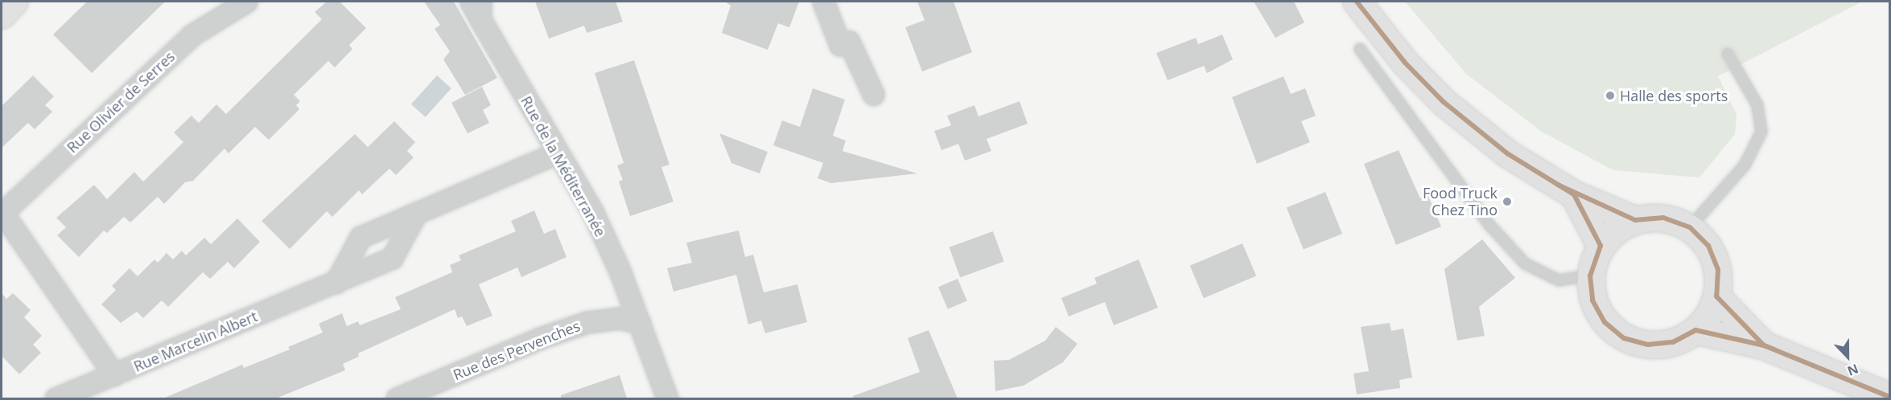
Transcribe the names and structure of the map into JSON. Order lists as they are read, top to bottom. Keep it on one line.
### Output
{"streets":{"street":["Rue Olivier de Serres","Rue de la Méditerranée","Rue Marcelin Albert","Rue des Pervenches"]},"crossings":[["Rue Olivier de Serres","Rue Marcelin Albert"],["Rue de la Méditerranée","Rue des Pervenches"]],"places":["Halle des sports","Food Truck Chez Tino"],"north":"bottom"}
